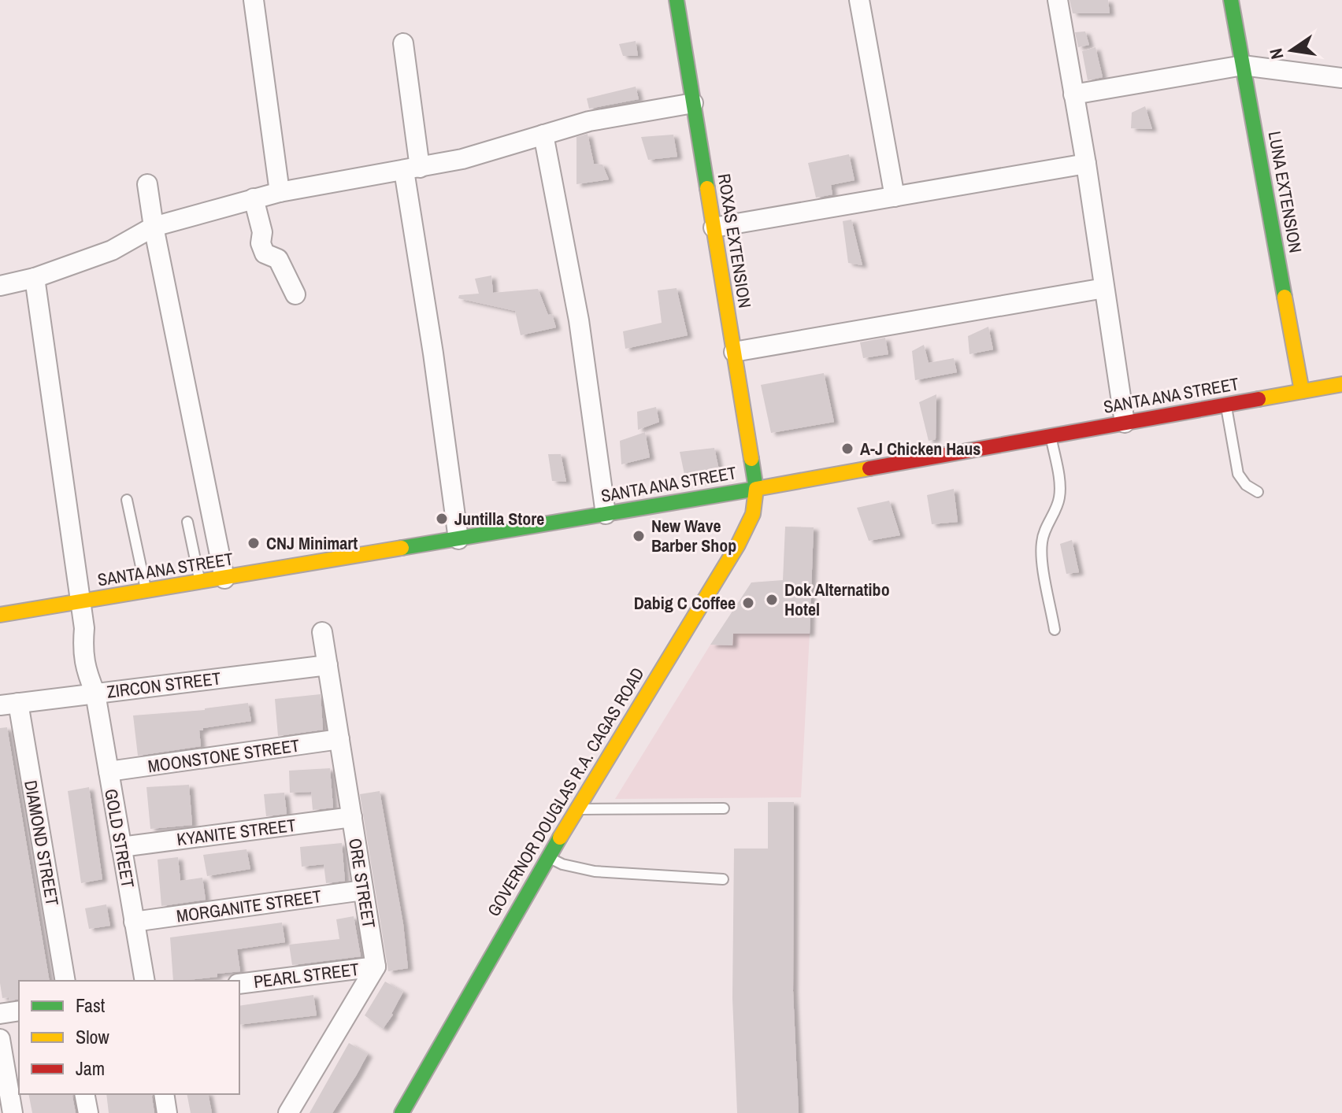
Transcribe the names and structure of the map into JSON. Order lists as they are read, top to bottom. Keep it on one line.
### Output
{"streets":{"main road":["LUNA EXTENSION","ROXAS EXTENSION","SANTA ANA STREET","GOVERNOR DOUGLAS R.A. CAGAS ROAD"],"street":["ZIRCON STREET","MOONSTONE STREET","KYANITE STREET","GOLD STREET","DIAMOND STREET","ORE STREET","MORGANITE STREET","PEARL STREET"]},"crossings":[["LUNA EXTENSION","SANTA ANA STREET"],["ROXAS EXTENSION","SANTA ANA STREET"],["ROXAS EXTENSION","GOVERNOR DOUGLAS R.A. CAGAS ROAD"],["SANTA ANA STREET","GOVERNOR DOUGLAS R.A. CAGAS ROAD"],["SANTA ANA STREET","GOLD STREET"],["ZIRCON STREET","GOLD STREET"],["ZIRCON STREET","DIAMOND STREET"],["ZIRCON STREET","ORE STREET"],["MOONSTONE STREET","GOLD STREET"],["MOONSTONE STREET","ORE STREET"],["KYANITE STREET","GOLD STREET"],["KYANITE STREET","ORE STREET"],["GOLD STREET","MORGANITE STREET"],["ORE STREET","MORGANITE STREET"],["ORE STREET","PEARL STREET"]],"places":["A-J Chicken Haus","Juntilla Store","New Wave Barber Shop","CNJ Minimart","Dok Alternatibo Hotel","Dabig C Coffee"],"legend":["Fast","Slow","Jam"],"north":"left"}
